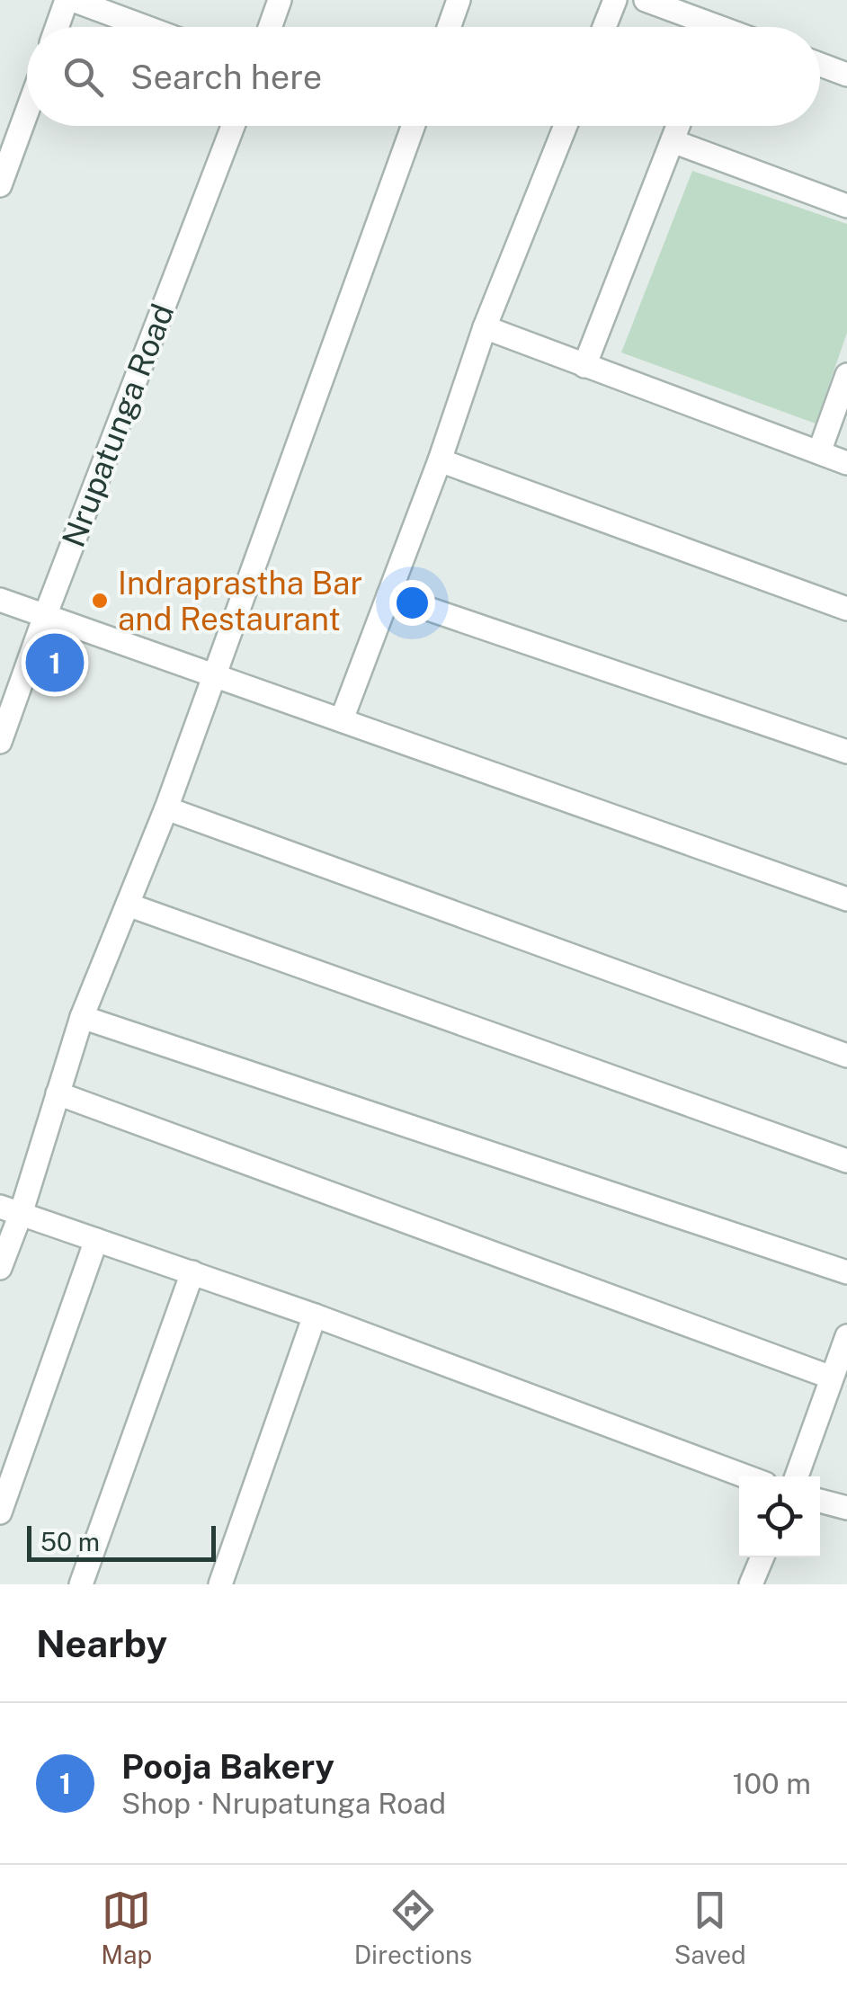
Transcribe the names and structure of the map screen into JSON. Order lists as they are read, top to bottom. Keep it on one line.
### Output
{"streets":{"street":["Nrupatunga Road"]},"places":["Indraprastha Bar and Restaurant"],"scale_bar":"50 m","page":{"search":"Search here","pins":"1","scale":"50 m","heading":"Nearby","list":[{"mark":"1","name":"Pooja Bakery","note":"Shop · Nrupatunga Road","value":"100 m"}],"nav":["Map","Directions","Saved"]}}
